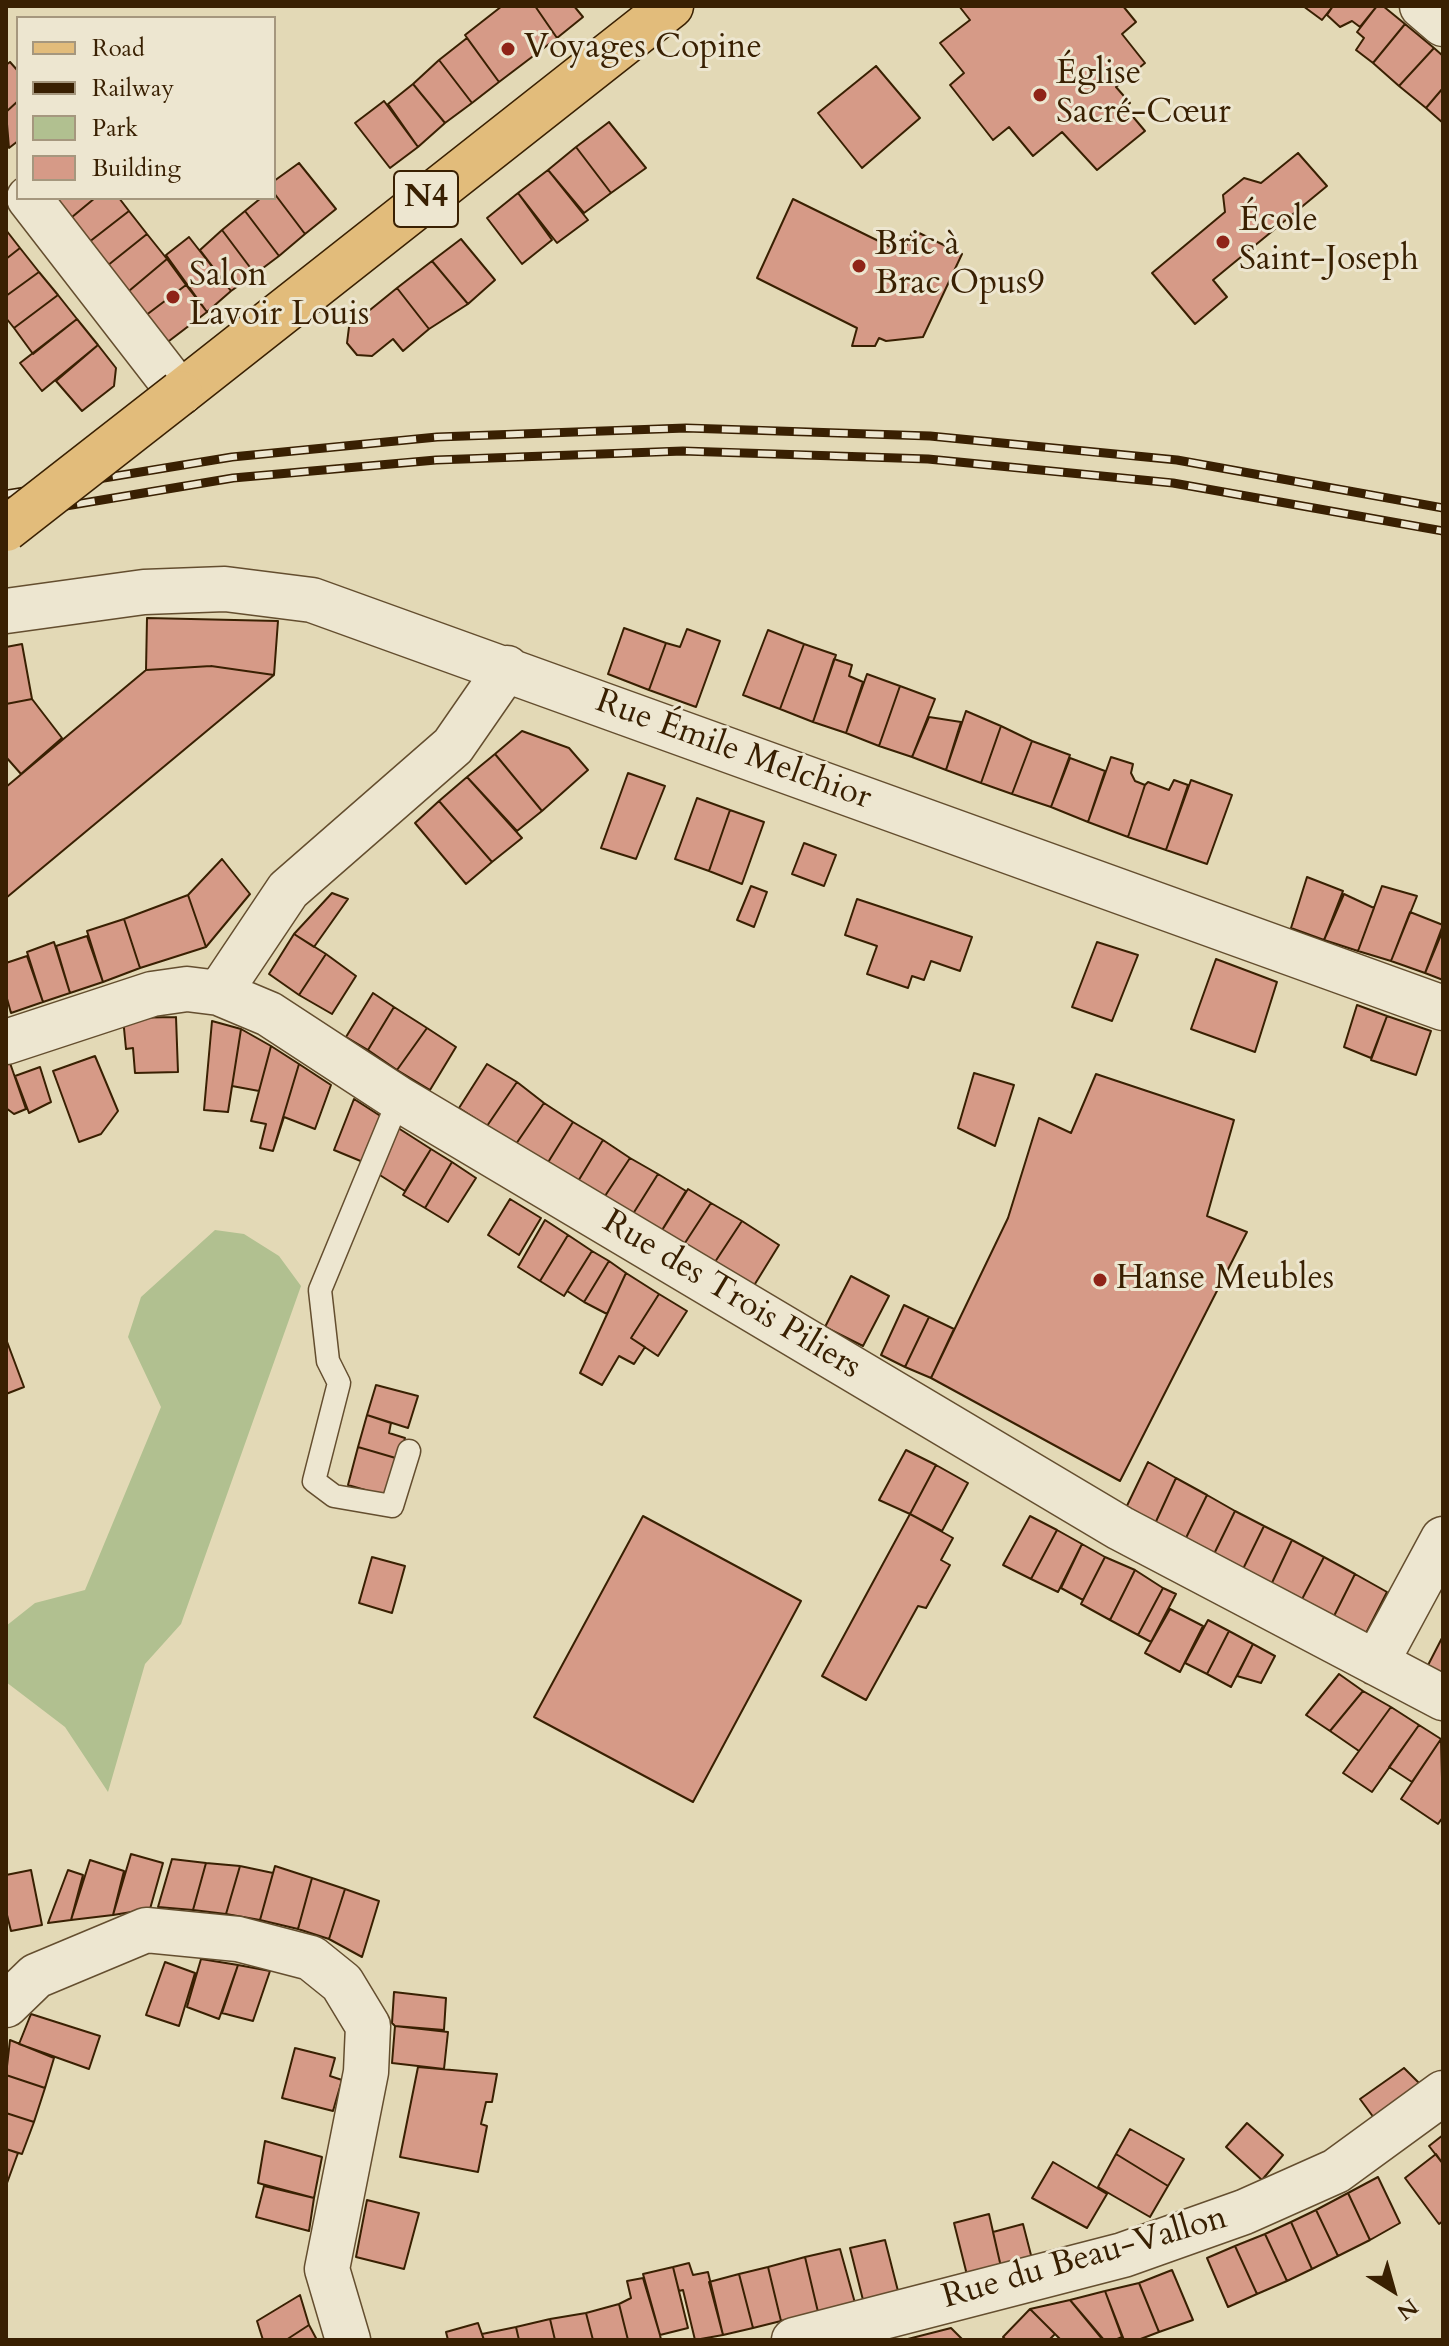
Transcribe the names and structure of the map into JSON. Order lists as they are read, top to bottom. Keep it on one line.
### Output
{"streets":{"main road":["N4"],"street":["Rue Émile Melchior","Rue des Trois Piliers","Rue du Beau-Vallon"]},"places":["Voyages Copine","Église Sacré-Cœur","École Saint-Joseph","Bric à Brac Opus9","Salon Lavoir Louis","Hanse Meubles"],"legend":["Road","Railway","Park","Building"],"north":"bottom right"}
